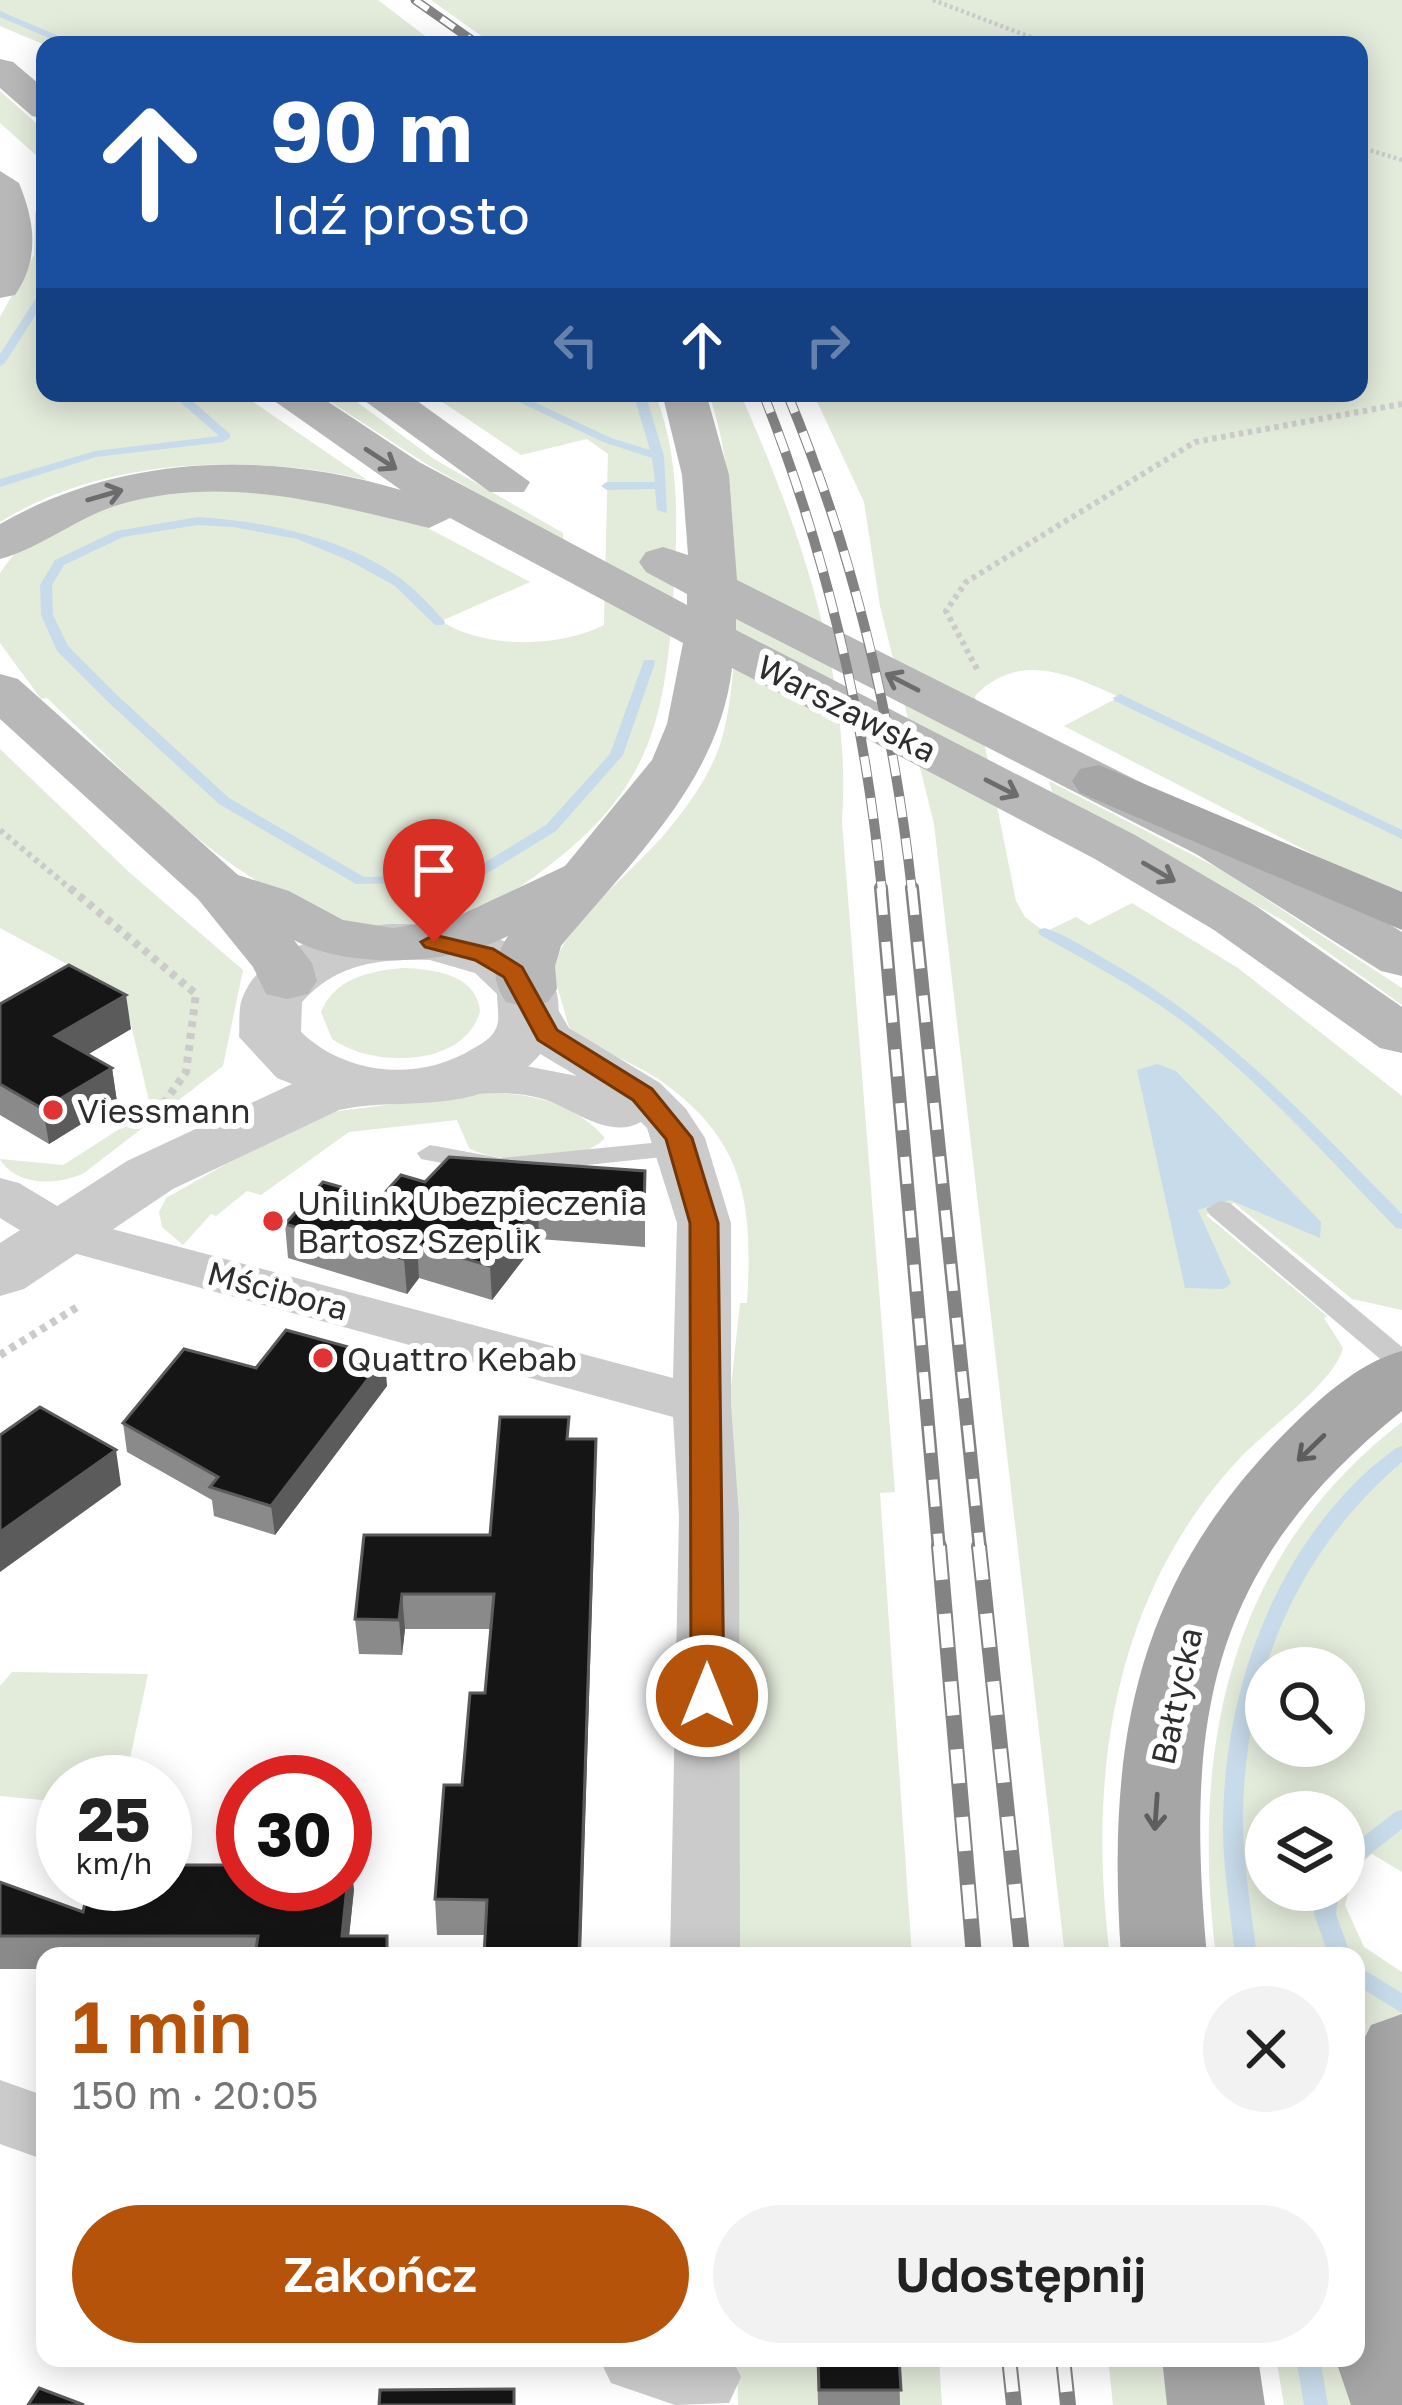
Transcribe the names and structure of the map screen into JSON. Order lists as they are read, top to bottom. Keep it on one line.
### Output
{"streets":{"main road":["Warszawska","Bałtycka"],"street":["Mścibora"]},"one_way":["Bałtycka"],"places":["Viessmann","Unilink Ubezpieczenia Bartosz Szeplik","Quattro Kebab"],"page":{"turn":["90 m","Idź prosto"],"speed":"25 km/h","limit":"30","heading":["1 min","150 m · 20:05"],"buttons":["Zakończ","Udostępnij"]}}
